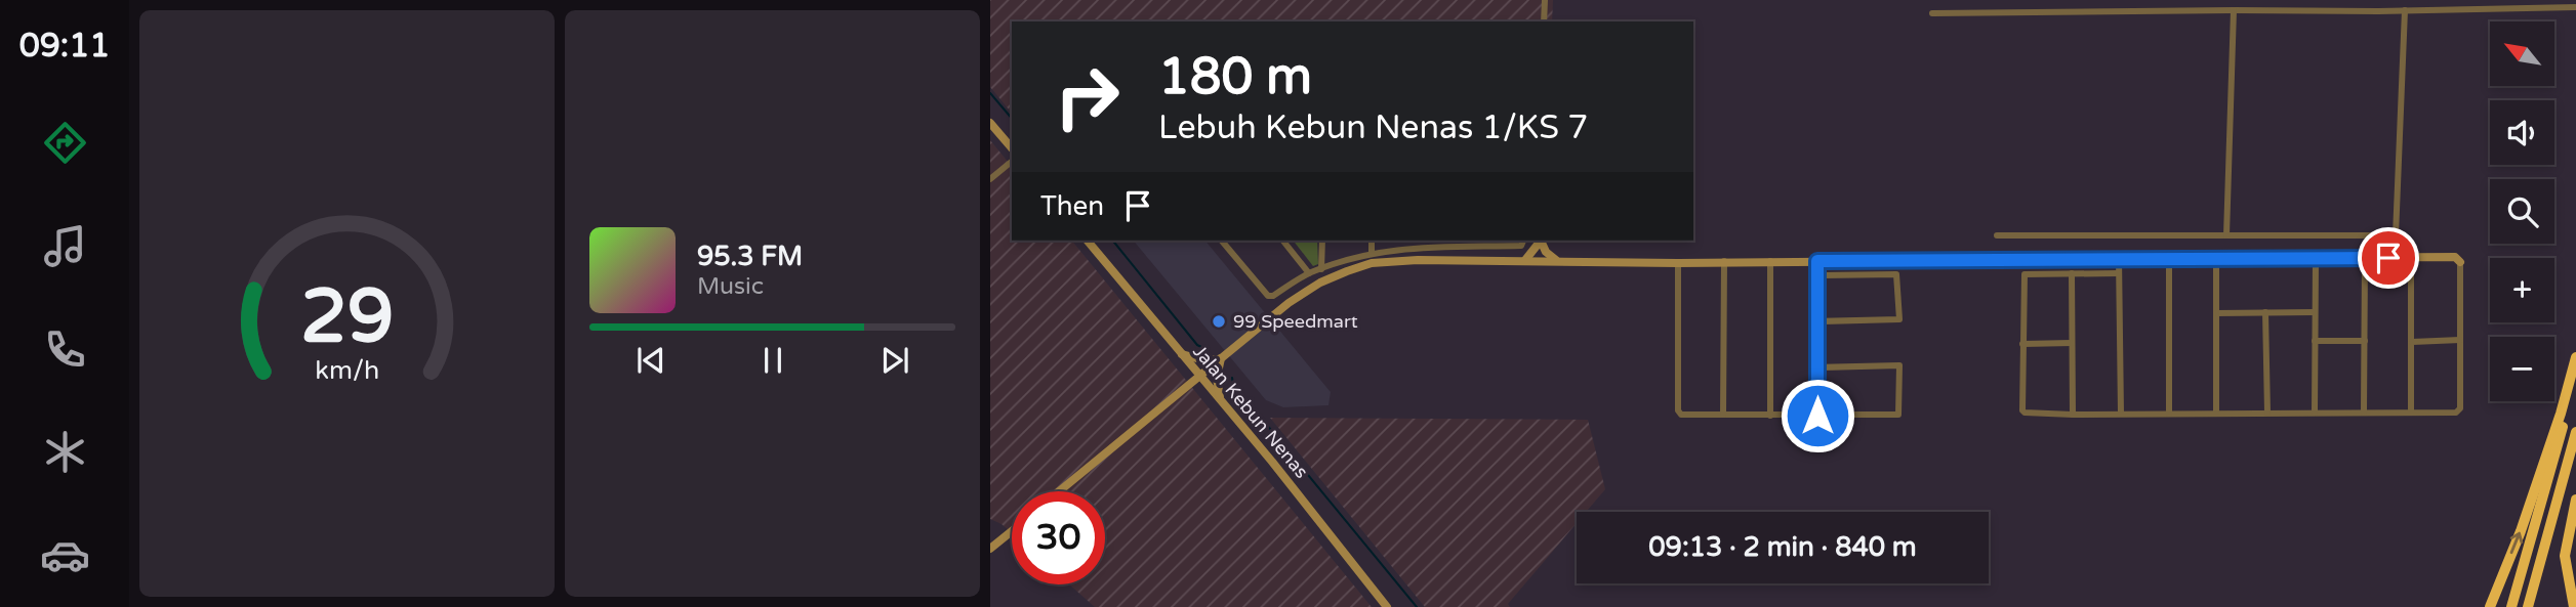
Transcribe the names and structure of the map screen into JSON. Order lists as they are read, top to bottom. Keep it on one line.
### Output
{"streets":{"street":["Jalan Kebun Nenas"]},"places":["99 Speedmart"],"north":"top left","page":{"tabs":"09:11","map_buttons":["+","−"],"turn":["180 m","Lebuh Kebun Nenas 1/KS 7"],"then":"Then","song":["95.3 FM","Music"],"limit":"30","trip":"09:13 · 2 min · 840 m","gauge":["29","km/h"]}}
